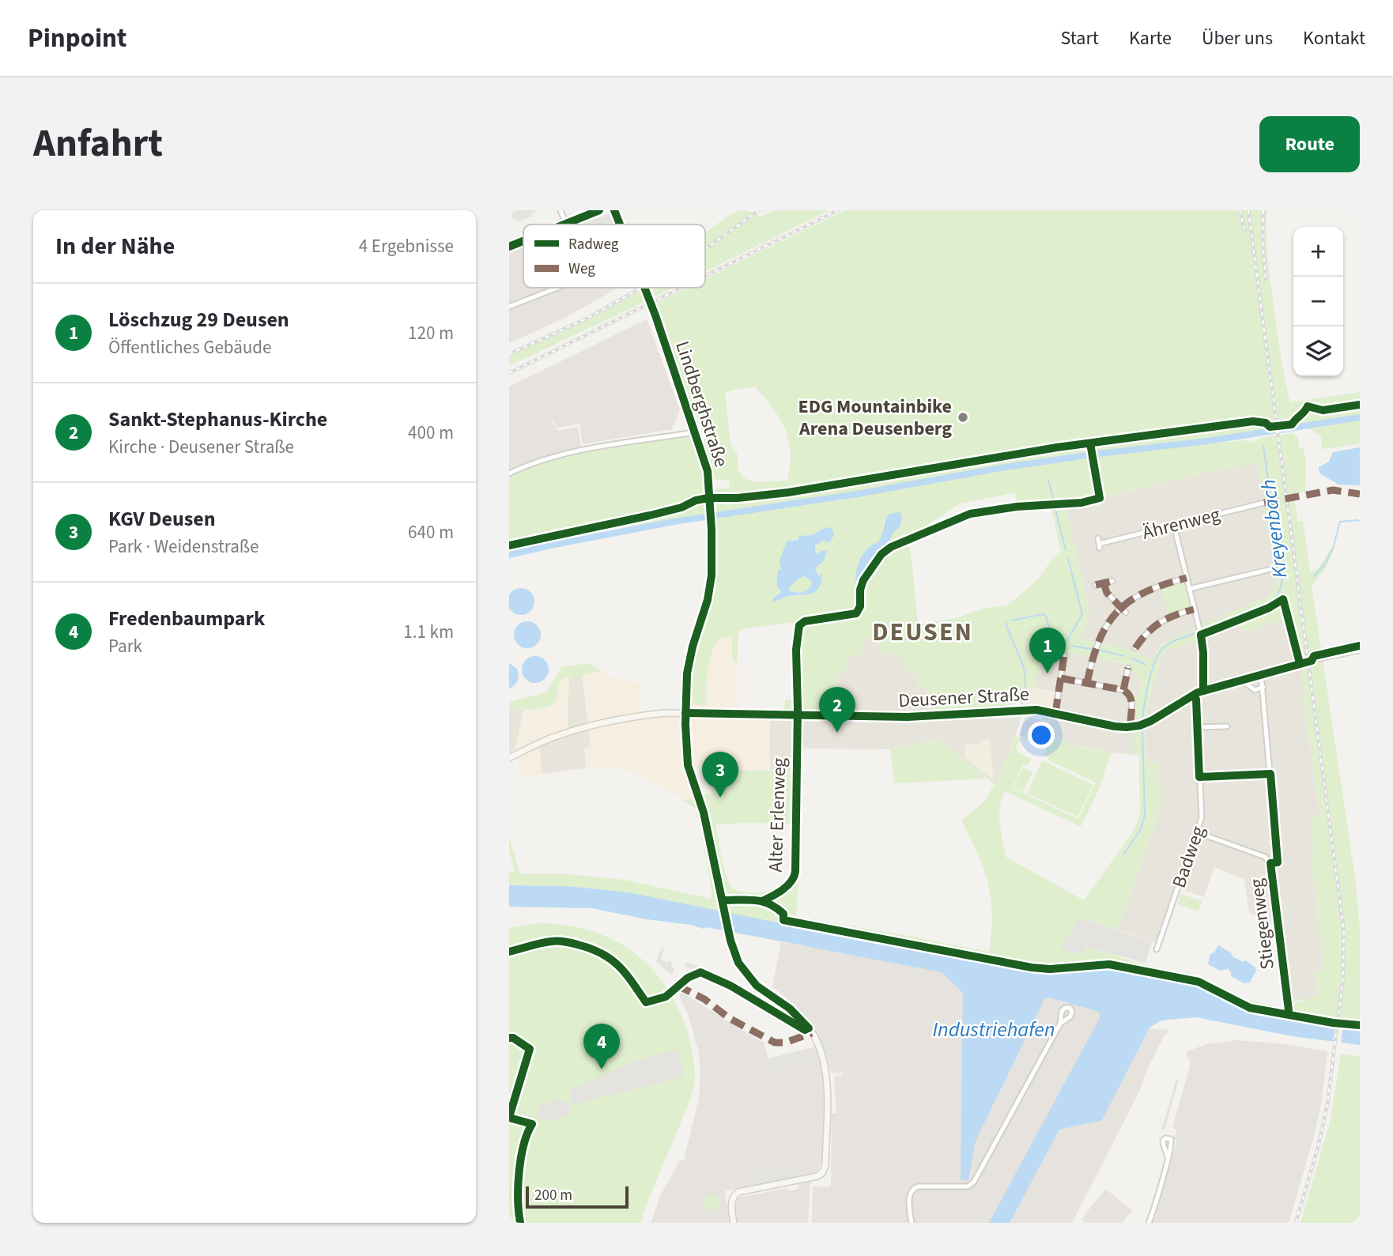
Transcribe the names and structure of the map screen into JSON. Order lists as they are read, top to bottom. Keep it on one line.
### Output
{"streets":{"street":["Lindberghstraße","Ährenweg","Deusener Straße","Alter Erlenweg","Badweg","Stiegenweg"]},"crossings":[["Lindberghstraße","Deusener Straße"],["Deusener Straße","Alter Erlenweg"],["Deusener Straße","Badweg"],["Deusener Straße","Stiegenweg"]],"districts":["DEUSEN"],"water":["Kreyenbach","Industriehafen"],"places":["EDG Mountainbike Arena Deusenberg"],"legend":["Radweg","Weg"],"scale_bar":"200 m","page":{"header":"Pinpoint","nav":["Start","Karte","Über uns","Kontakt"],"title":"Anfahrt","buttons":"Route","heading":["In der Nähe","4 Ergebnisse"],"map_buttons":["+","−"],"list":[{"mark":"1","name":"Löschzug 29 Deusen","note":"Öffentliches Gebäude","value":"120 m"},{"mark":"2","name":"Sankt-Stephanus-Kirche","note":"Kirche · Deusener Straße","value":"400 m"},{"mark":"3","name":"KGV Deusen","note":"Park · Weidenstraße","value":"640 m"},{"mark":"4","name":"Fredenbaumpark","note":"Park","value":"1.1 km"}],"pins":["1","2","3","4"],"scale":"200 m"}}
